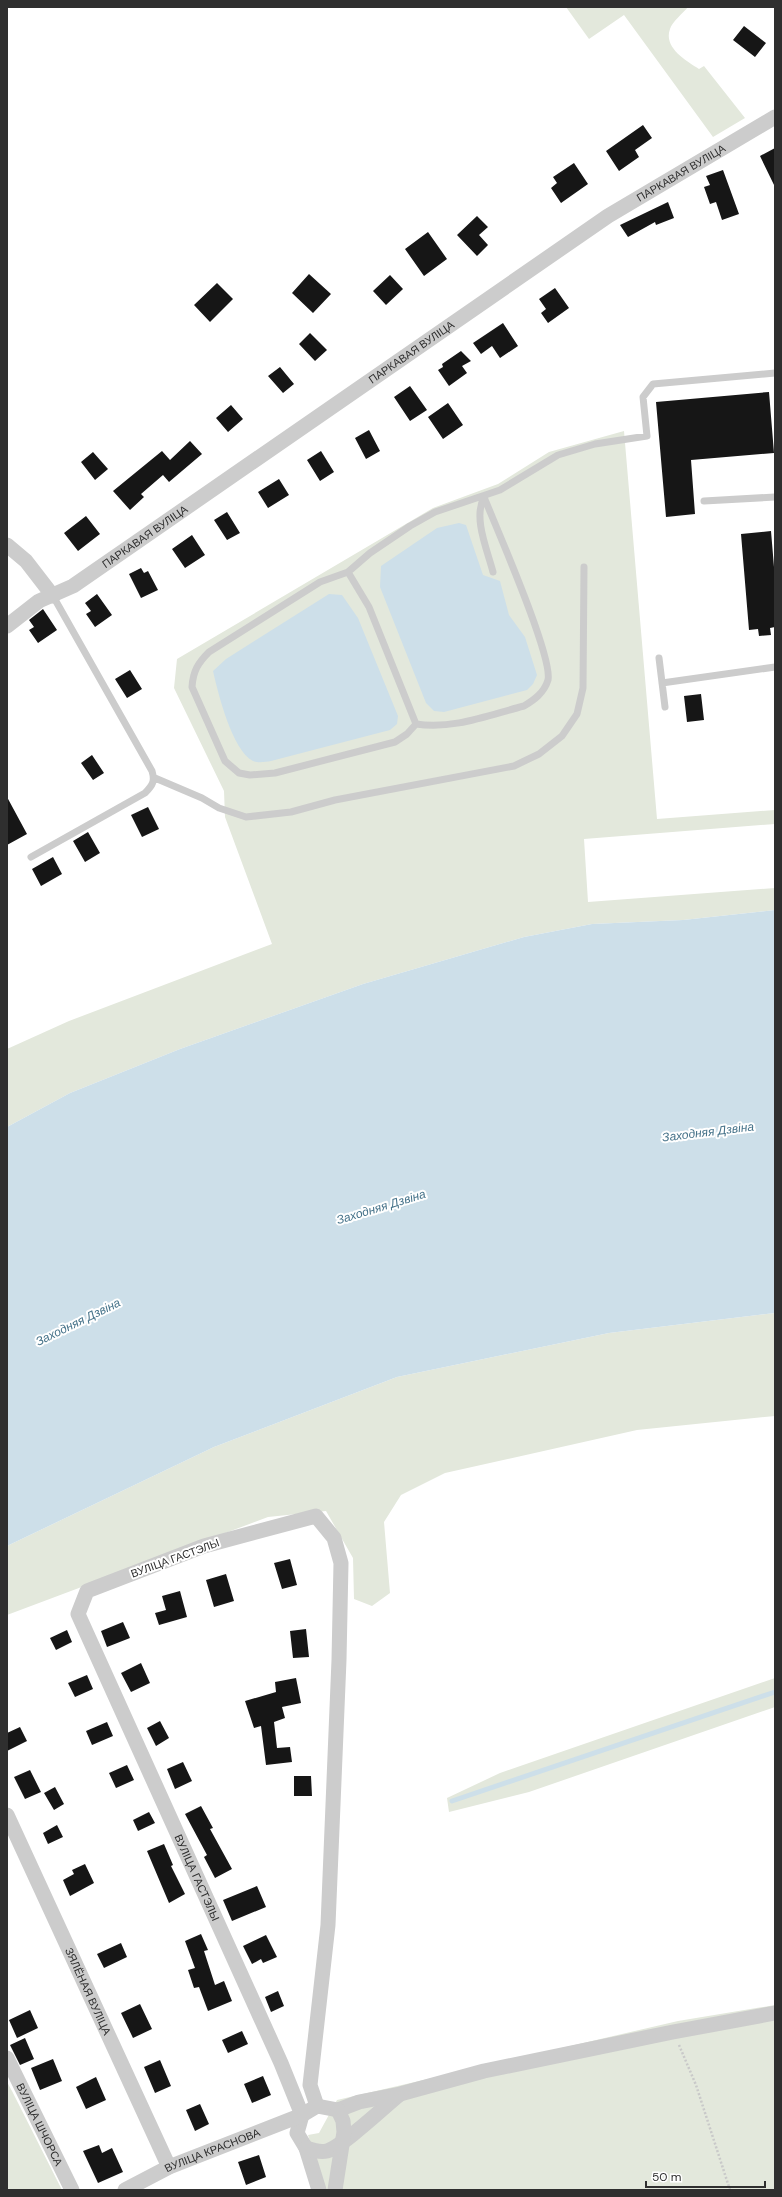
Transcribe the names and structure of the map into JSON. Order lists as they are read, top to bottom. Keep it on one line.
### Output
{"streets":{"street":["ПАРКАВАЯ ВУЛІЦА","ВУЛІЦА ГАСТЭЛЫ","ЗЯЛЁНАЯ ВУЛІЦА","ВУЛІЦА ШЧОРСА","ВУЛІЦА КРАСНОВА"]},"crossings":[["ВУЛІЦА ГАСТЭЛЫ","ВУЛІЦА КРАСНОВА"],["ЗЯЛЁНАЯ ВУЛІЦА","ВУЛІЦА КРАСНОВА"]],"water":["Заходняя Дзвіна"],"scale_bar":"50 m"}
